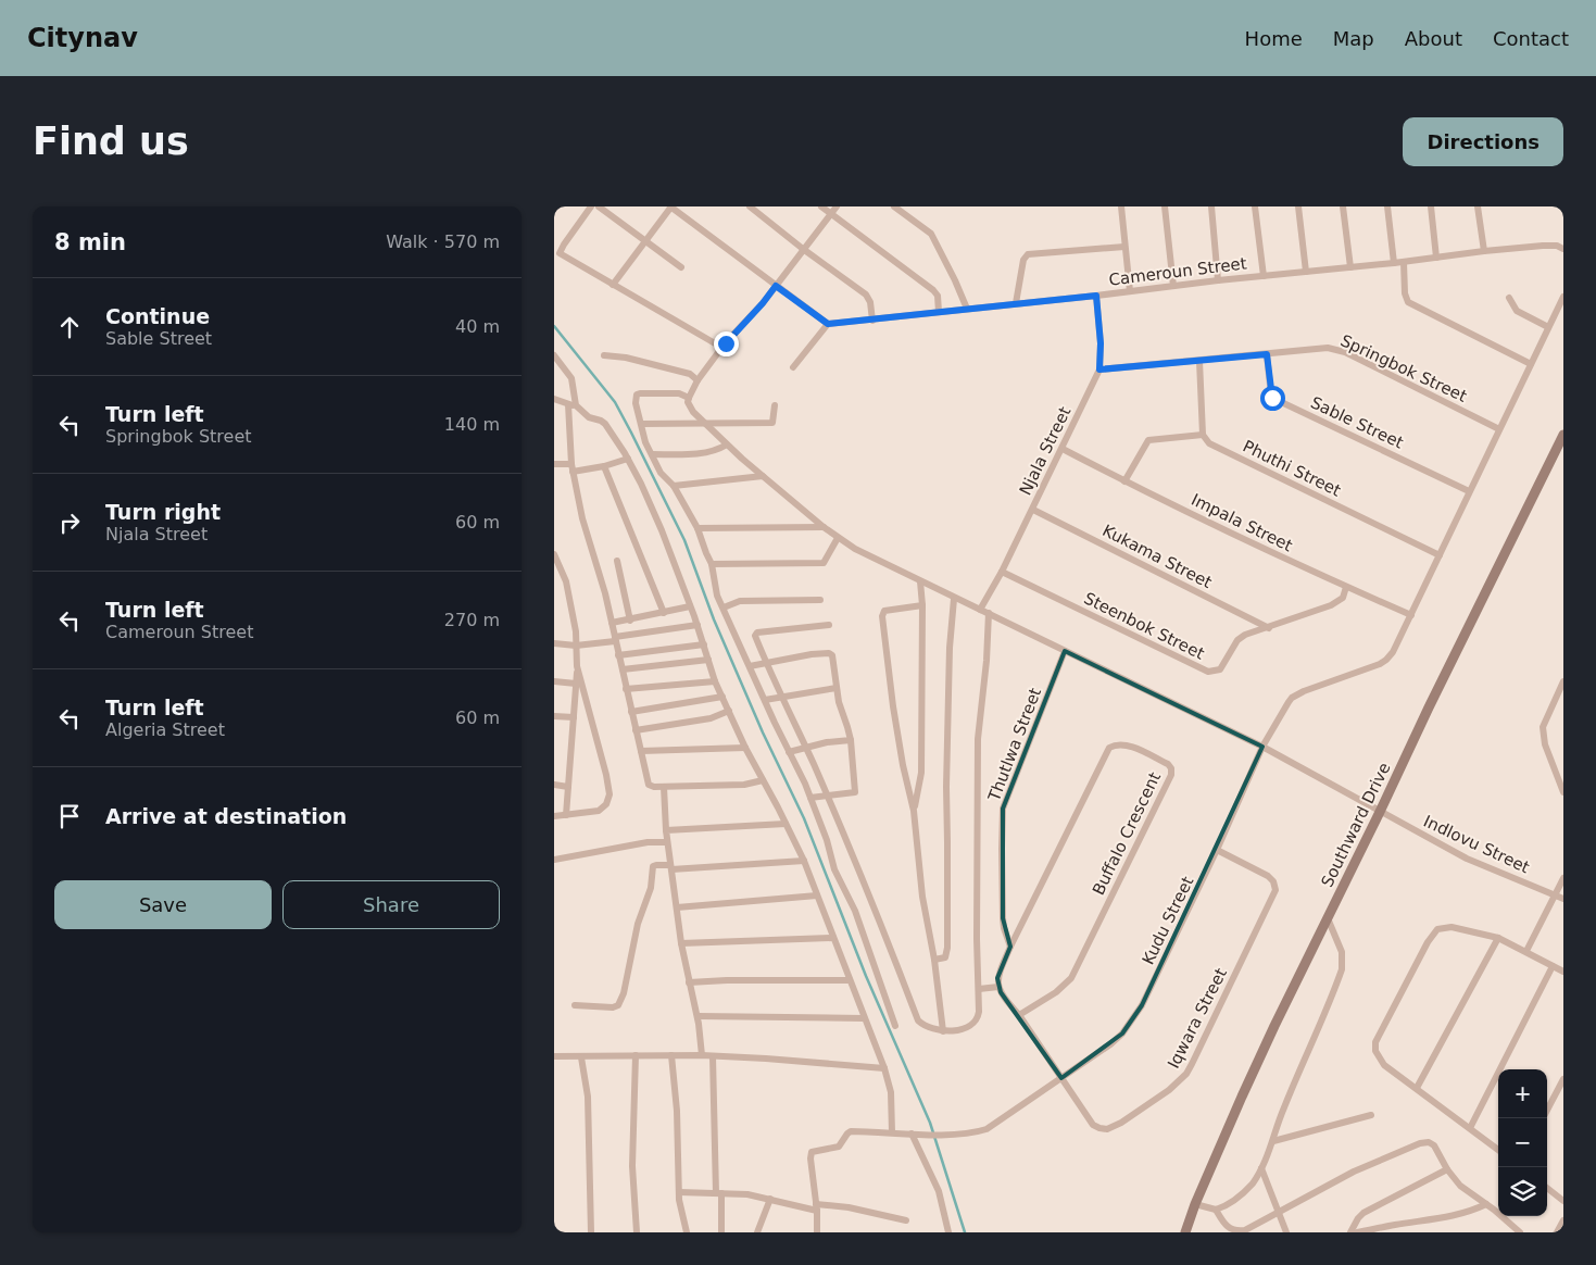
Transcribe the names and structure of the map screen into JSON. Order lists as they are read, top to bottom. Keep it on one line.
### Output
{"streets":{"main road":["Southward Drive"],"street":["Cameroun Street","Springbok Street","Sable Street","Njala Street","Phuthi Street","Impala Street","Kukama Street","Steenbok Street","Thutlwa Street","Buffalo Crescent","Indlovu Street","Kudu Street","Iqwara Street"]},"crossings":[["Cameroun Street","Njala Street"],["Springbok Street","Sable Street"],["Springbok Street","Njala Street"],["Njala Street","Impala Street"],["Njala Street","Kukama Street"],["Njala Street","Steenbok Street"],["Njala Street","Indlovu Street"],["Impala Street","Steenbok Street"],["Kukama Street","Steenbok Street"],["Thutlwa Street","Buffalo Crescent"],["Thutlwa Street","Indlovu Street"],["Southward Drive","Indlovu Street"],["Indlovu Street","Kudu Street"],["Kudu Street","Iqwara Street"]],"page":{"header":"Citynav","nav":["Home","Map","About","Contact"],"buttons":["Directions",["Save","Share"]],"title":"Find us","heading":["8 min","Walk · 570 m"],"list":[["Continue","Sable Street","40 m"],["Turn left","Springbok Street","140 m"],["Turn right","Njala Street","60 m"],["Turn left","Cameroun Street","270 m"],["Turn left","Algeria Street","60 m"],"Arrive at destination"],"map_buttons":["+","−"]}}
